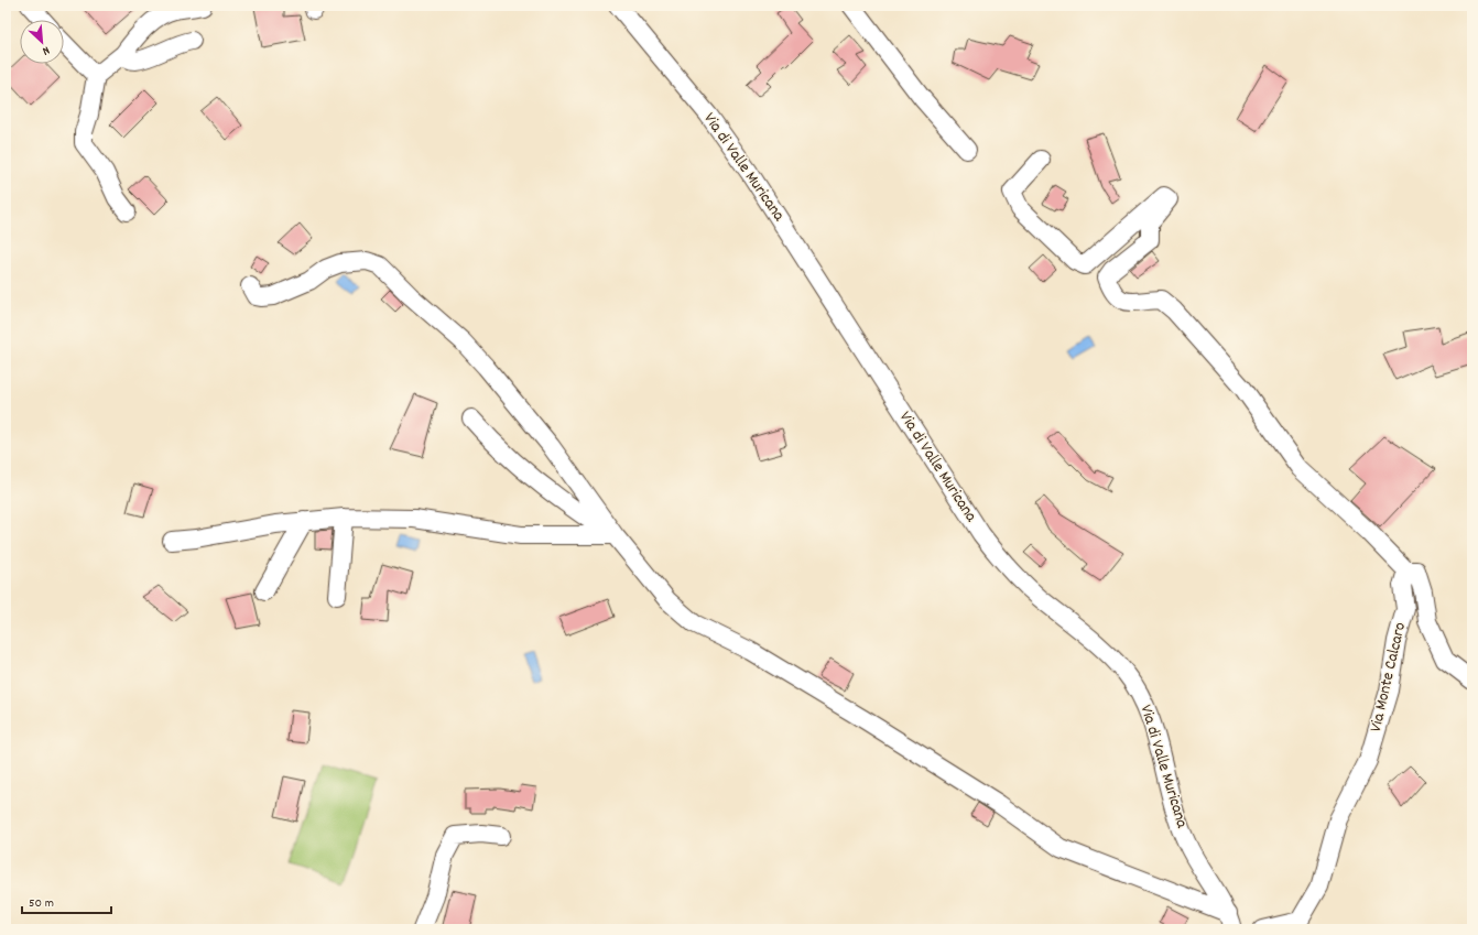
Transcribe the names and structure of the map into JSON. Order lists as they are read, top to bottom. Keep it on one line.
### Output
{"streets":{"street":["Via di Valle Muricana","Via Monte Calcaro"]},"scale_bar":"50 m","north":"bottom right"}
